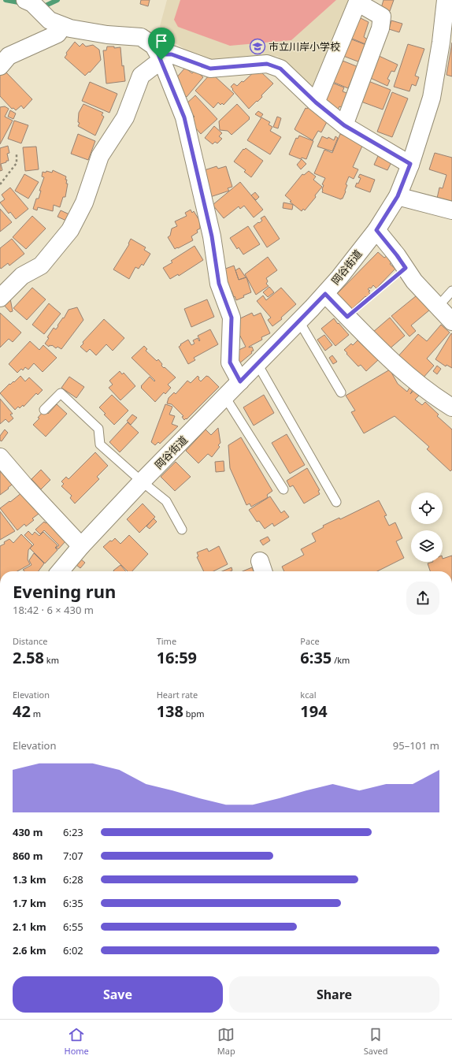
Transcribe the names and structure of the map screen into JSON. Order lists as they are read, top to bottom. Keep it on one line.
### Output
{"streets":{"street":["岡谷街道"]},"places":{"school or university":["市立川岸小学校"]},"page":{"heading":["Evening run","18:42 · 6 × 430 m"],"stats":[["Distance","2.58 km"],["Time","16:59"],["Pace","6:35 /km"],["Elevation","42 m"],["Heart rate","138 bpm"],["kcal","194"]],"chart":["Elevation","95–101 m"],"list":[{"name":"430 m","note":"6:23"},{"name":"860 m","note":"7:07"},{"name":"1.3 km","note":"6:28"},{"name":"1.7 km","note":"6:35"},{"name":"2.1 km","note":"6:55"},{"name":"2.6 km","note":"6:02"}],"buttons":["Save","Share"],"tabs":["Home","Map","Saved"]}}
